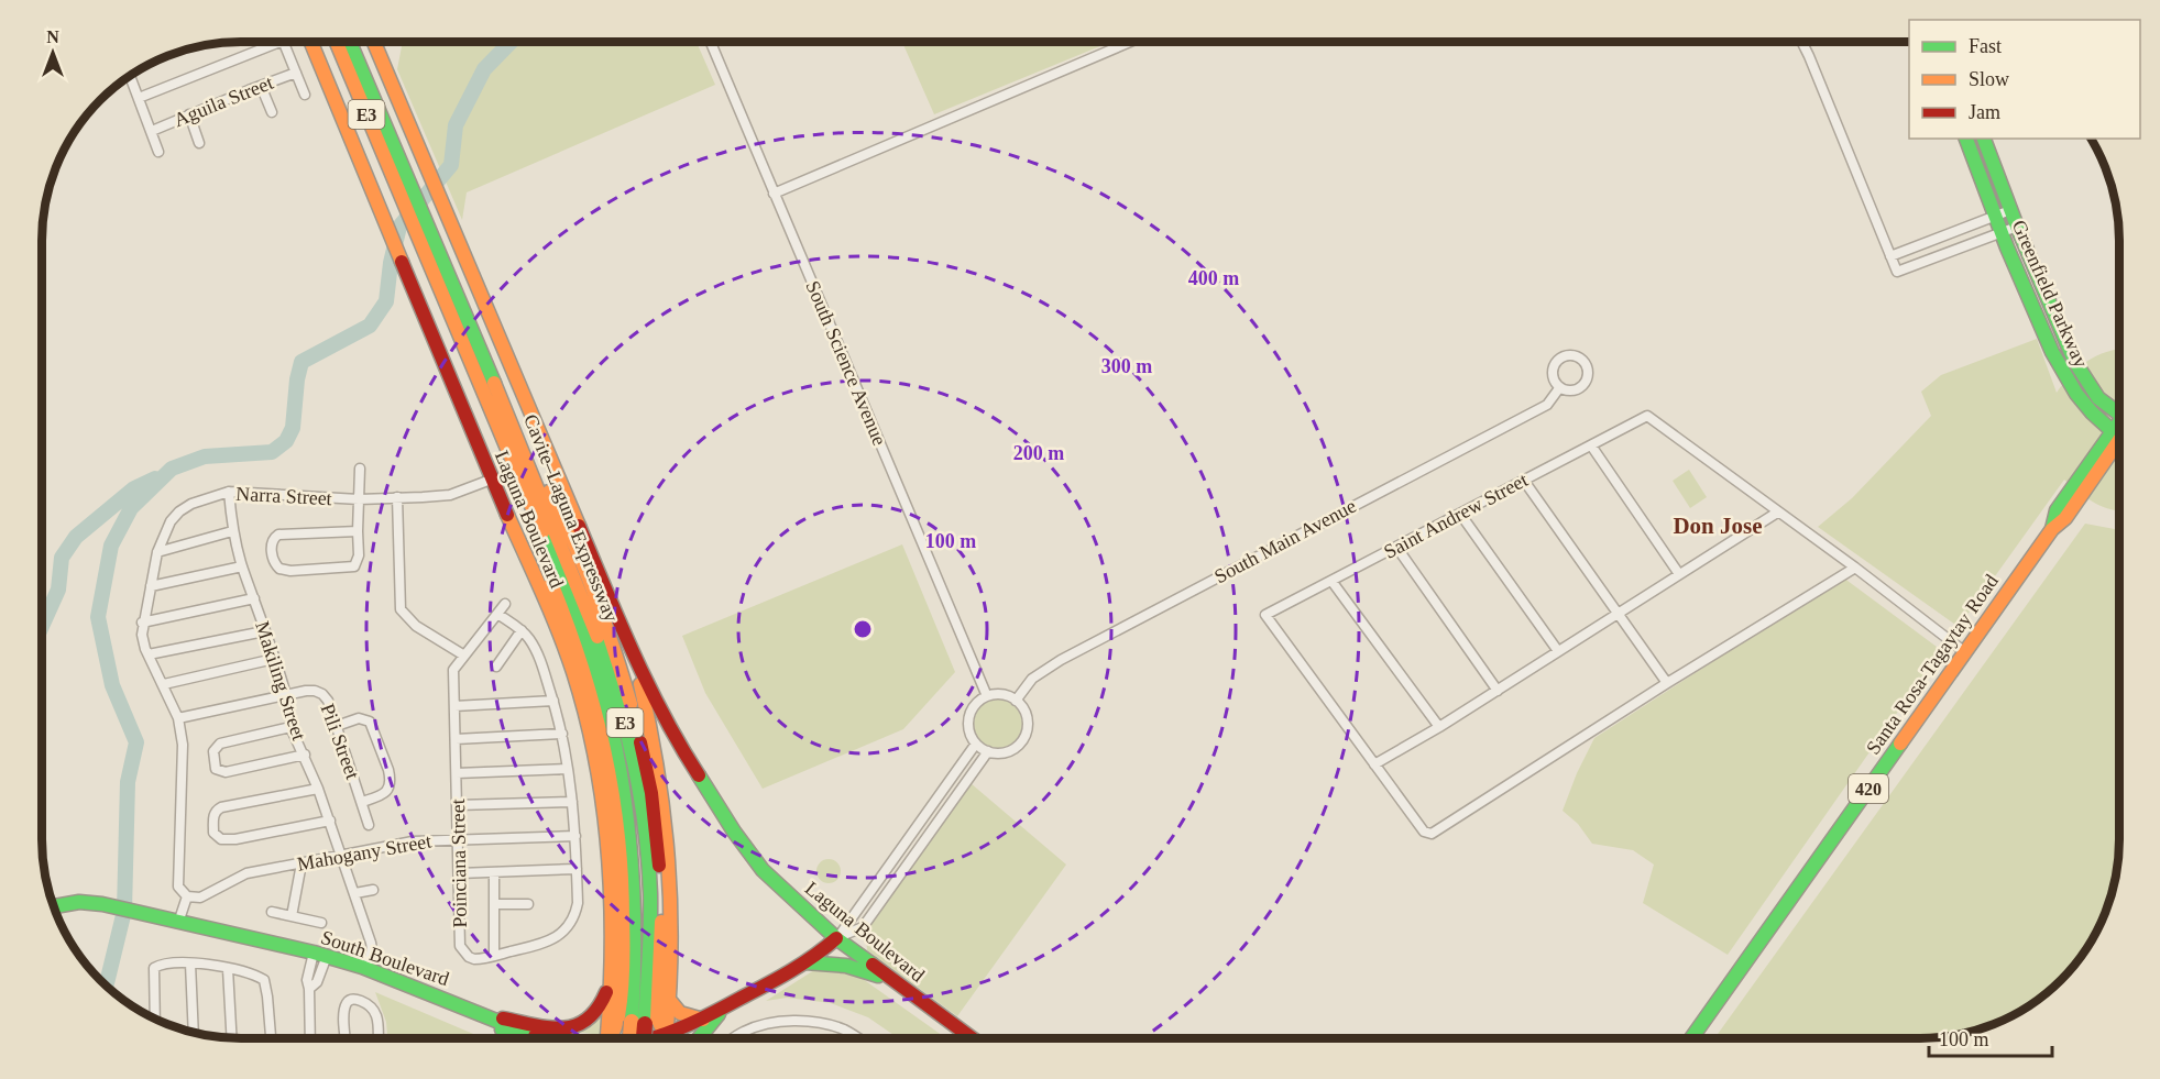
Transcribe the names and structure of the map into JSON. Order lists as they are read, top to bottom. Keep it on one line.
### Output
{"streets":{"main road":["E3","Greenfield Parkway","Cavite–Laguna Expressway","Laguna Boulevard","Santa Rosa-Tagaytay Road","420","South Boulevard"],"street":["Aguila Street","South Science Avenue","Narra Street","Saint Andrew Street","South Main Avenue","Makiling Street","Pili Street","Mahogany Street","Poinciana Street"]},"crossings":[["Greenfield Parkway","Santa Rosa-Tagaytay Road"],["South Science Avenue","South Main Avenue"],["Narra Street","Laguna Boulevard"],["Narra Street","Makiling Street"],["Narra Street","Mahogany Street"],["Laguna Boulevard","South Boulevard"],["Makiling Street","Pili Street"],["Makiling Street","Mahogany Street"],["Makiling Street","South Boulevard"],["Mahogany Street","Poinciana Street"]],"districts":["Don Jose"],"legend":["Fast","Slow","Jam"],"scale_bar":"100 m","north":"top","rings":["400 m","300 m","200 m","100 m"]}
